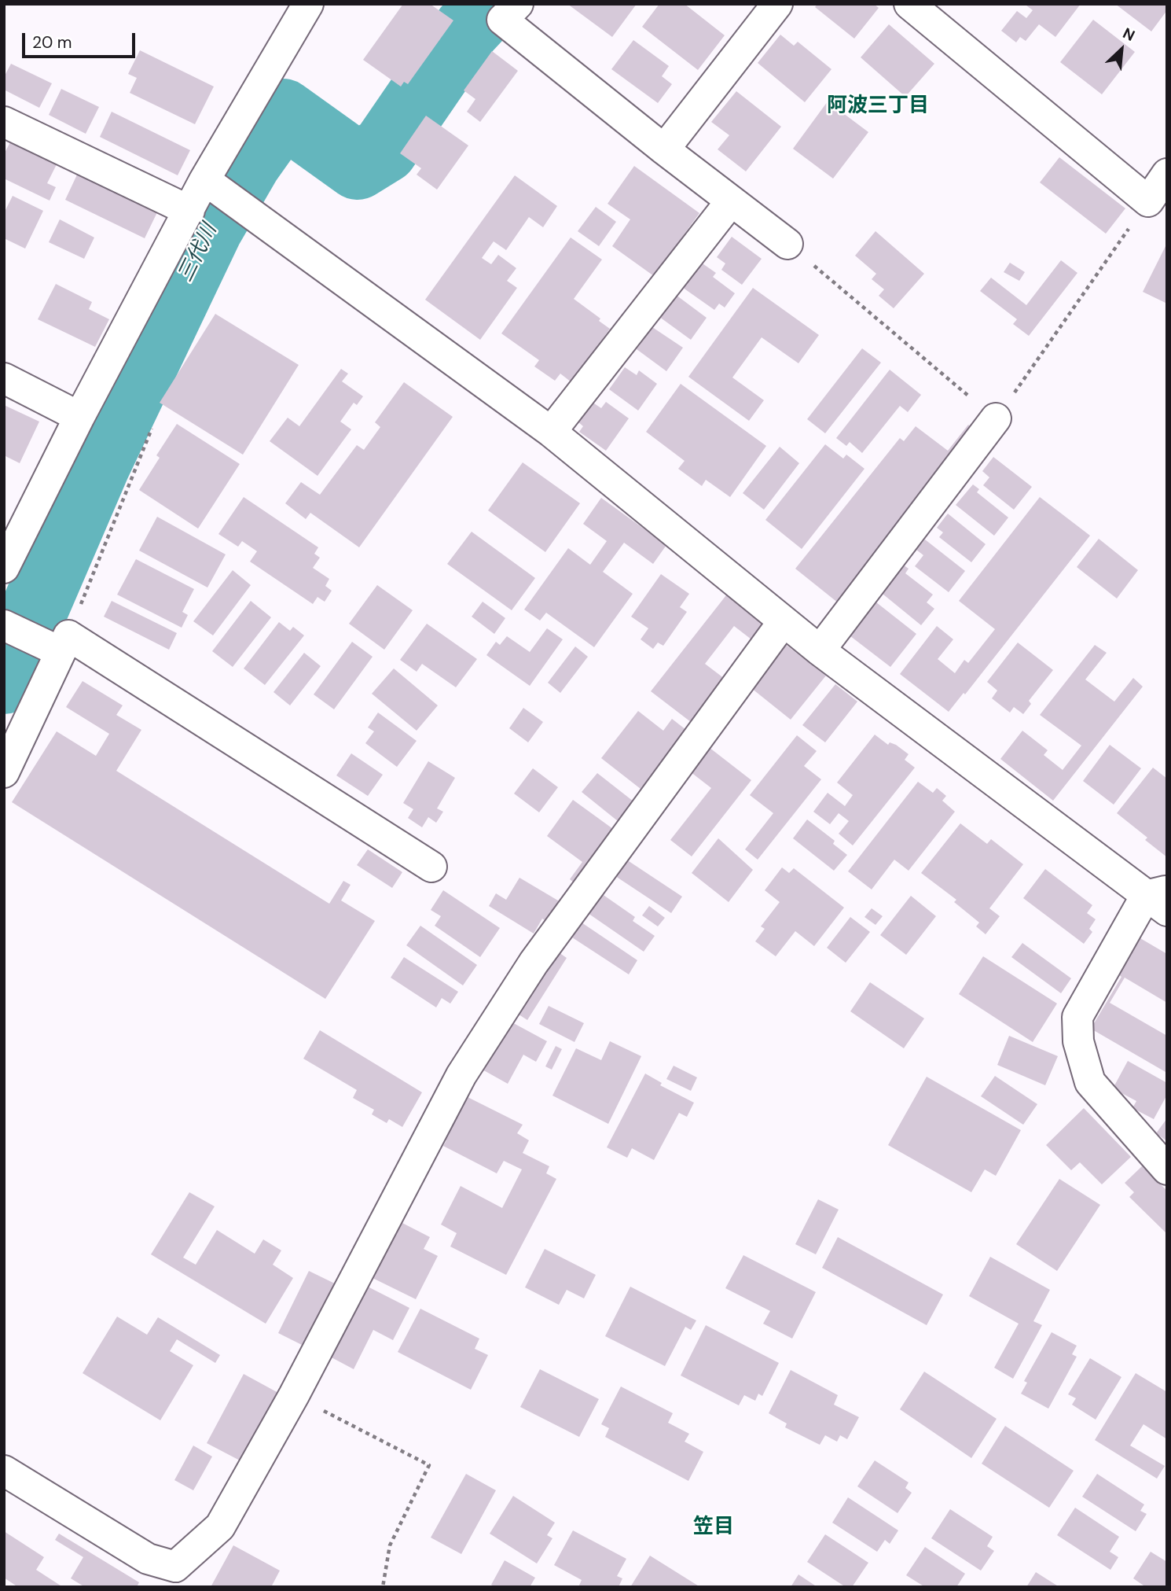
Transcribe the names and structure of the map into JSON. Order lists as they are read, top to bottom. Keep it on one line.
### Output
{"districts":["阿波三丁目","笠目"],"water":["三代川"],"scale_bar":"20 m","north":"top right"}
